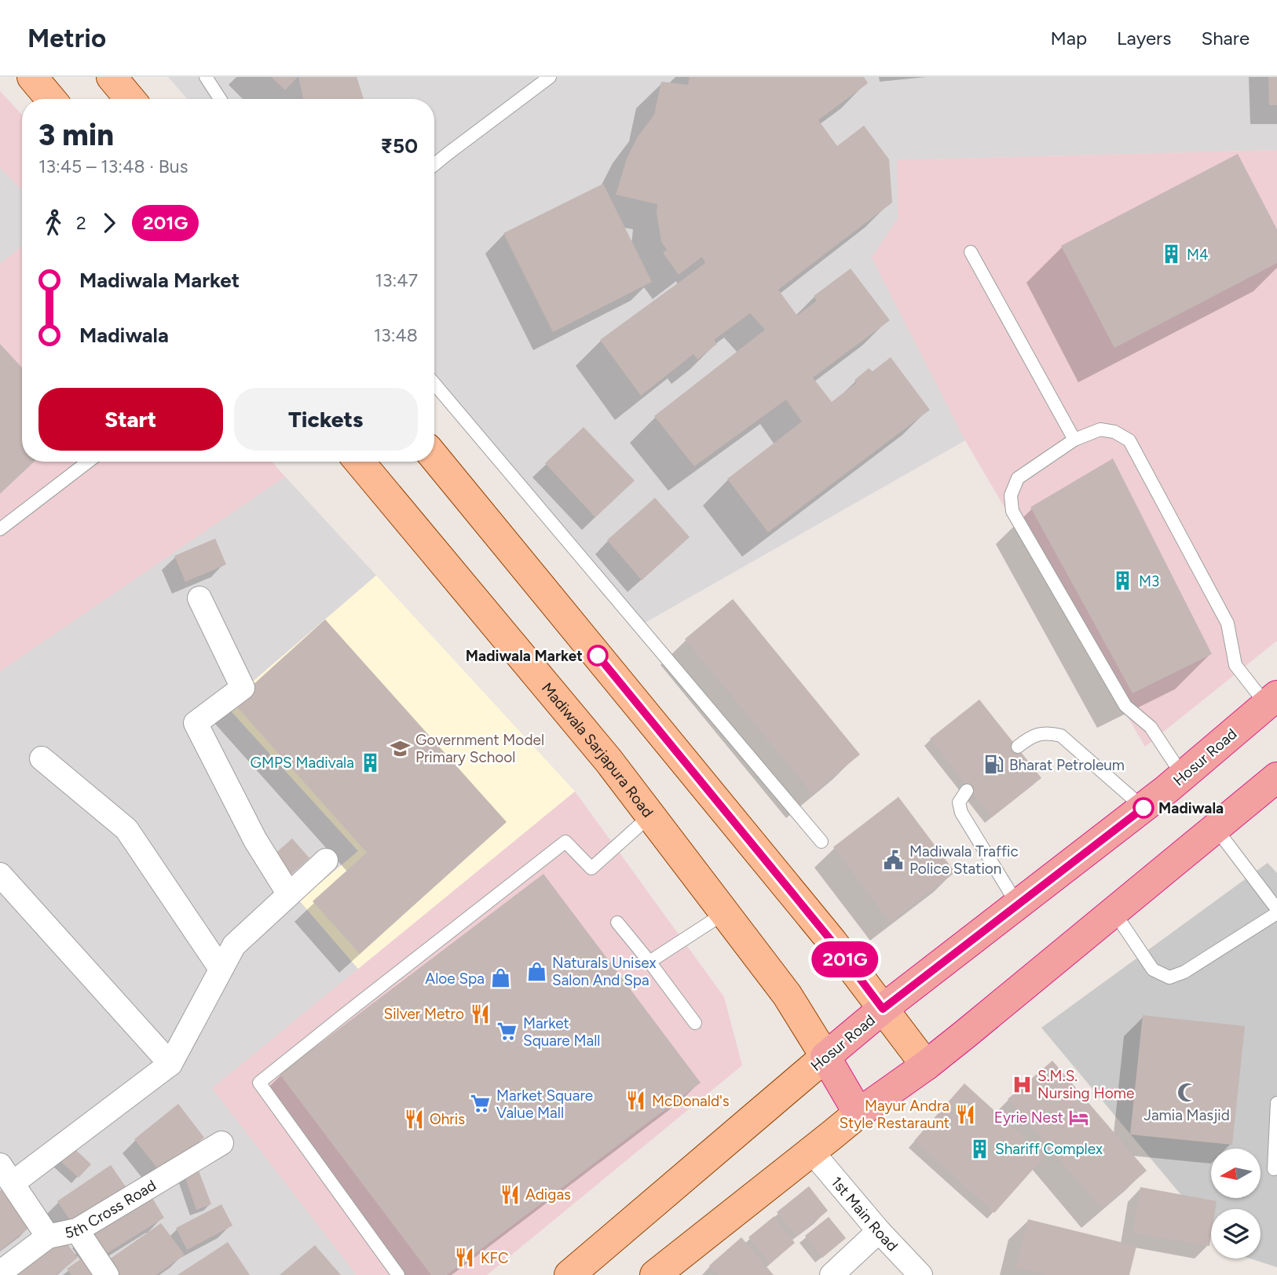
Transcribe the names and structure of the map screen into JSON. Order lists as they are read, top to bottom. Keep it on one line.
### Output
{"streets":{"highway":["Hosur Road"],"main road":["Madiwala Sarjapura Road"],"street":["5th Cross Road","1st Main Road"]},"crossings":[["Madiwala Sarjapura Road","Hosur Road"]],"places":{"building":["M4","M3","GMPS Madivala","Shariff Complex"],"other":["Madiwala Market","Madiwala"],"school or university":["Government Model Primary School"],"fuel station":["Bharat Petroleum"],"public building":["Madiwala Traffic Police Station"],"shop":["Naturals Unisex Salon And Spa","Aloe Spa"],"restaurant":["Silver Metro","McDonald's","Mayur Andra Style Restaraunt","Ohris","Adigas","KFC"],"supermarket":["Market Square Mall","Market Square Value Mall"],"hospital":["S.M.S. Nursing Home"],"mosque":["Jamia Masjid"],"hotel":["Eyrie Nest"]},"lines":["bus line 201G"],"north":"left","page":{"header":"Metrio","nav":["Map","Layers","Share"],"on_map":"201G","heading":["3 min","13:45 – 13:48 · Bus","₹50"],"legs":["2","201G"],"list":[{"name":"Madiwala Market","value":"13:47"},{"name":"Madiwala","value":"13:48"}],"buttons":["Start","Tickets"]}}
